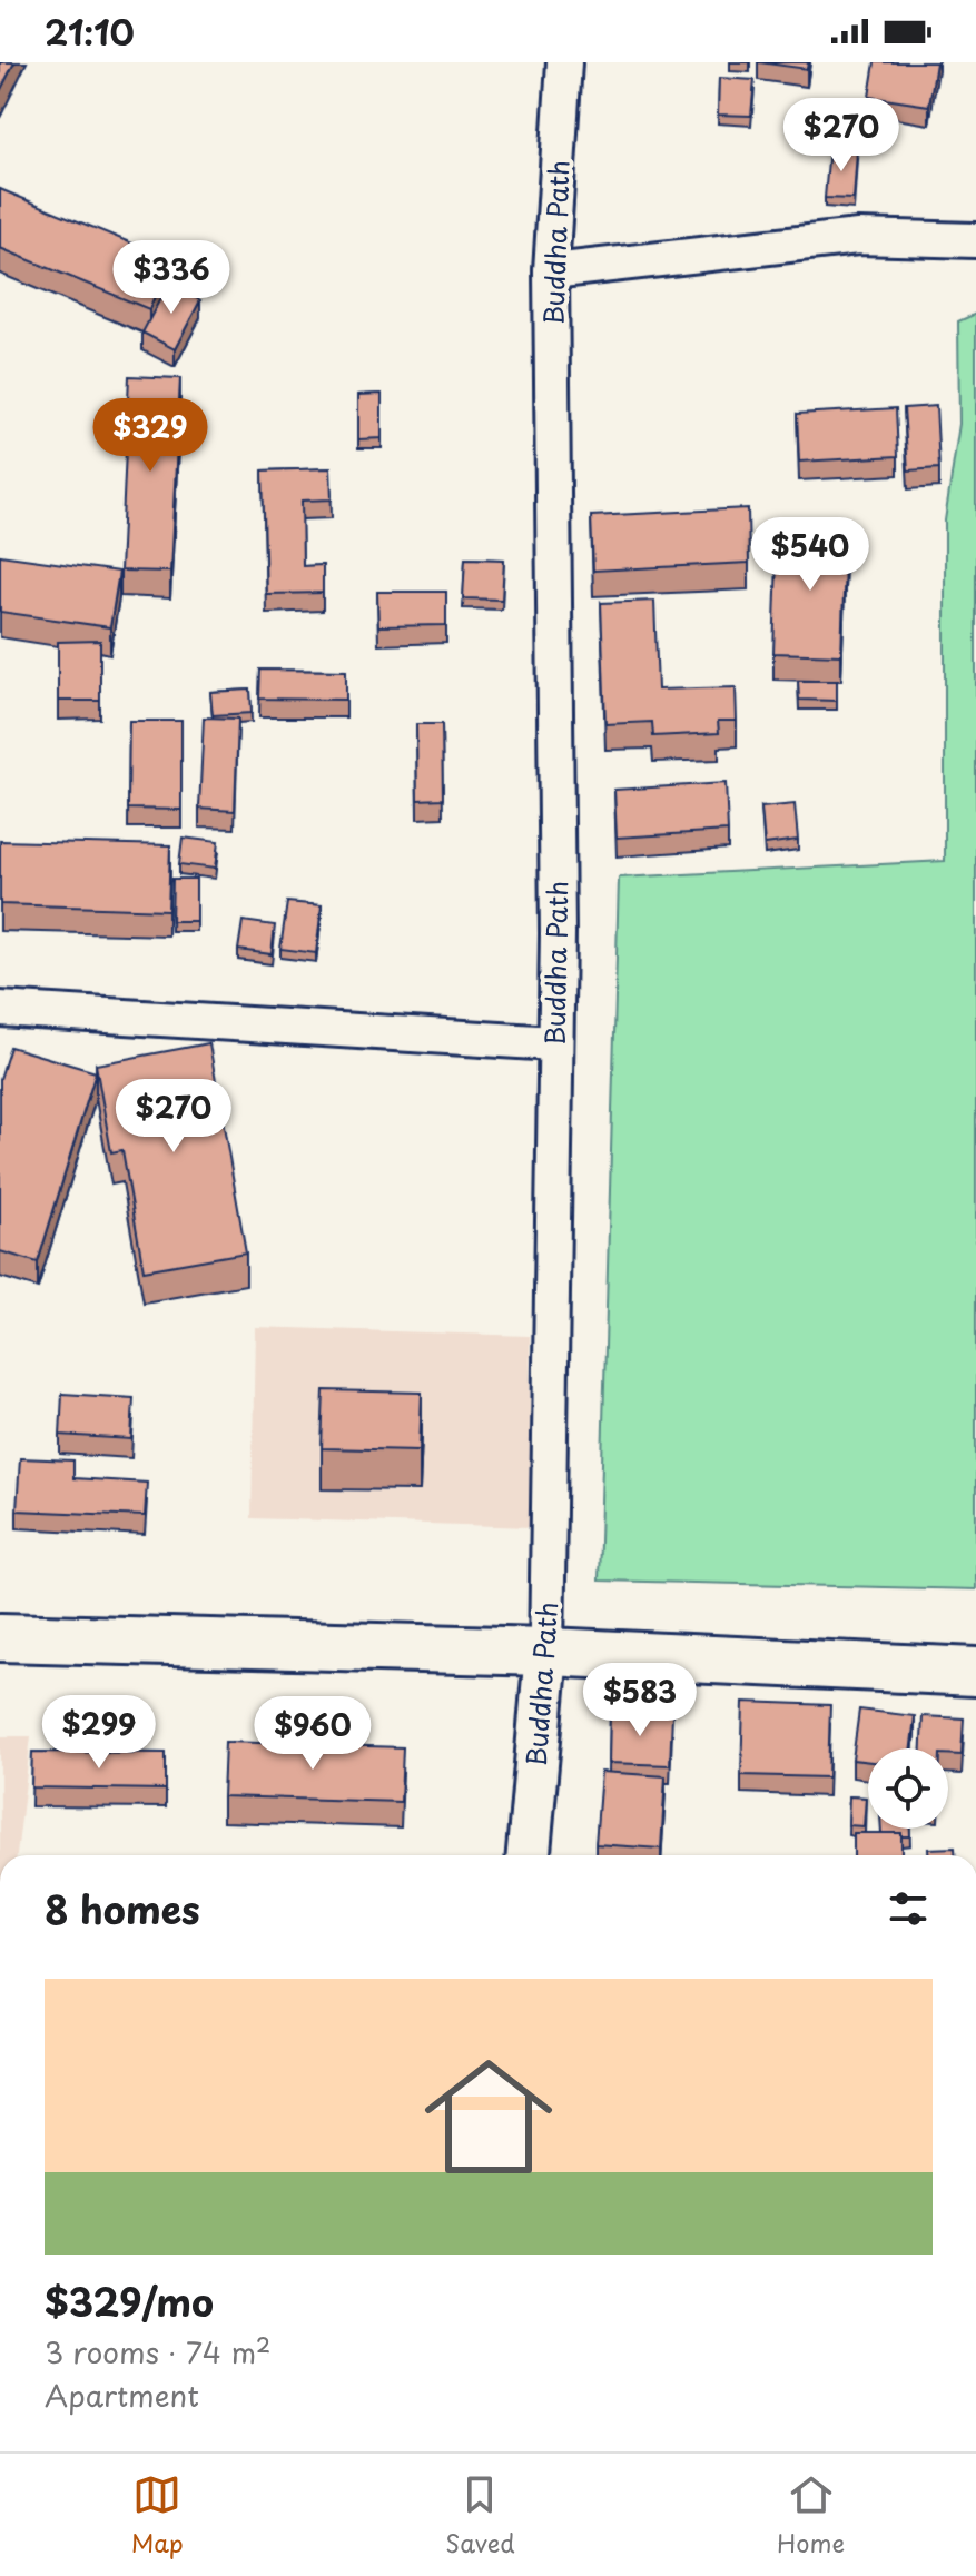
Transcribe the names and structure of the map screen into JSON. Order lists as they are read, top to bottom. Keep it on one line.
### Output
{"streets":{"street":["Buddha Path"]},"page":{"status":"21:10","price":["$270","$336","$329","$540","$270","$583","$299","$960"],"heading":"8 homes","list":[{"name":"$329/mo","note":"3 rooms · 74 m² · Apartment"}],"tabs":["Map","Saved","Home"]}}
